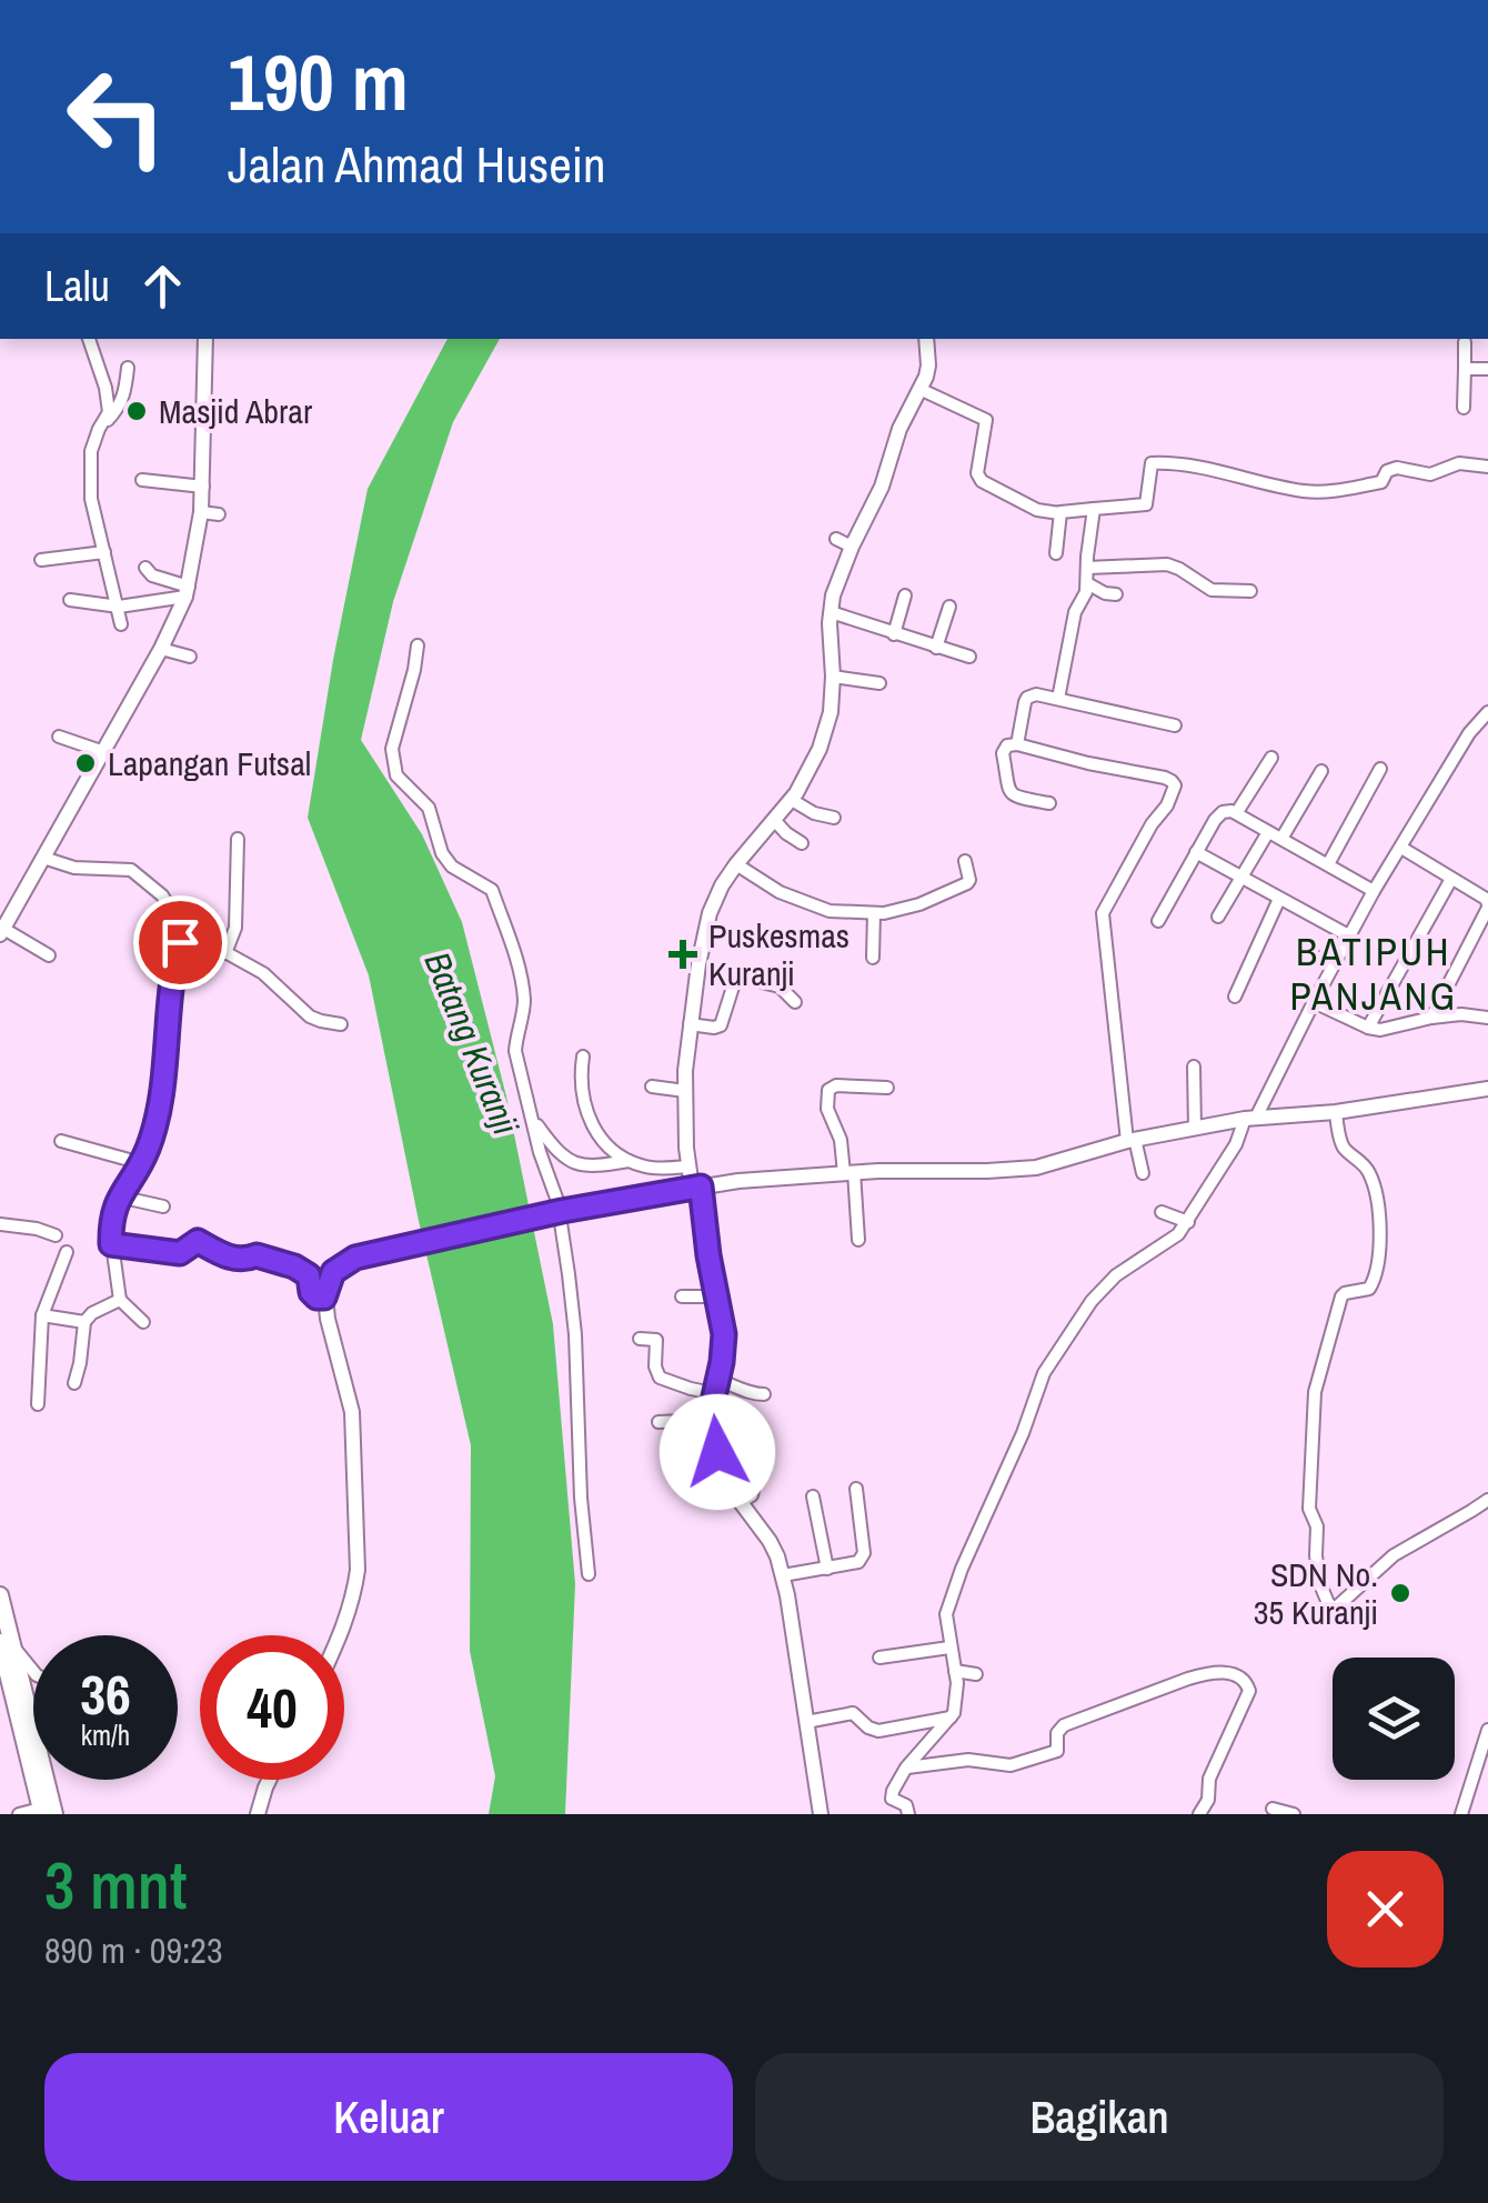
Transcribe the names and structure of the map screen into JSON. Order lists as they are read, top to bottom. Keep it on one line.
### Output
{"districts":["BATIPUH PANJANG"],"water":["Batang Kuranji"],"places":{"other":["Masjid Abrar","Lapangan Futsal","SDN No. 35 Kuranji"],"health":["Puskesmas Kuranji"]},"page":{"turn":["190 m","Jalan Ahmad Husein"],"then":"Lalu","speed":"36 km/h","limit":"40","heading":["3 mnt","890 m · 09:23"],"buttons":["Keluar","Bagikan"]}}
